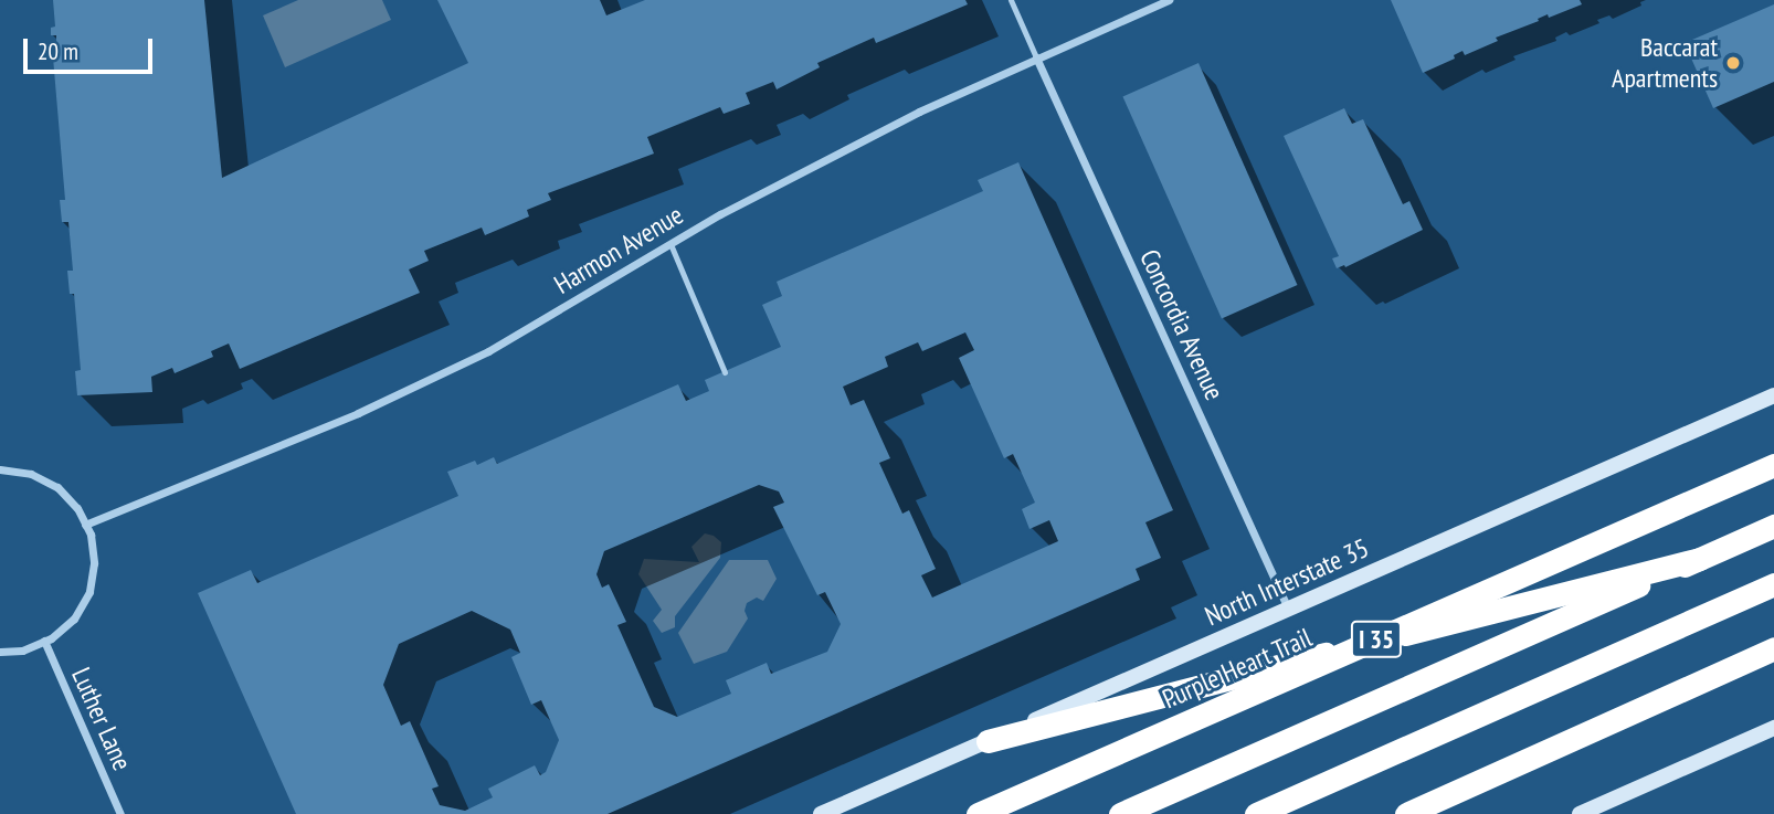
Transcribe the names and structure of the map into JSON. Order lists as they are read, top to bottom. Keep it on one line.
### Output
{"streets":{"highway":["I 35","Purple Heart Trail"],"main road":["North Interstate 35"],"street":["Harmon Avenue","Concordia Avenue","Luther Lane"]},"crossings":[["Harmon Avenue","Concordia Avenue"],["Concordia Avenue","North Interstate 35"]],"places":["Baccarat Apartments"],"scale_bar":"20 m"}
